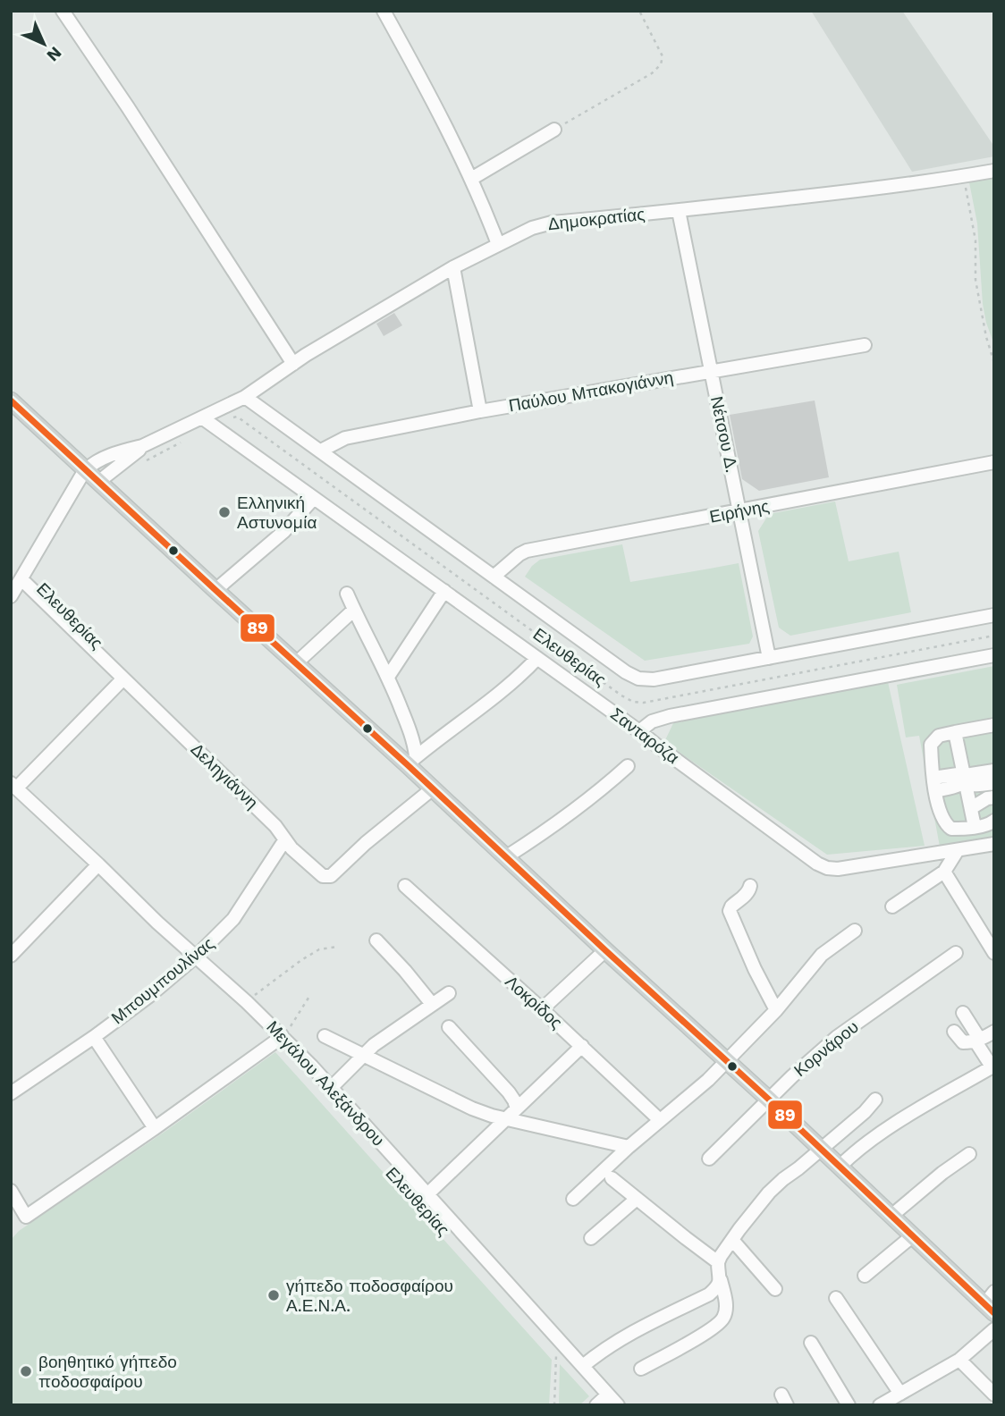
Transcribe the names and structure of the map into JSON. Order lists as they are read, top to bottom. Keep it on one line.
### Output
{"streets":{"street":["Δημοκρατίας","Παύλου Μπακογιάννη","Νέτσου Δ.","Ειρήνης","Ελευθερίας","Σανταρόζα","Δεληγιάννη","Μπουμπουλίνας","Λοκρίδος","Κορνάρου","Μεγάλου Αλεξάνδρου"]},"crossings":[["Δημοκρατίας","Νέτσου Δ."],["Δημοκρατίας","Ελευθερίας"],["Δημοκρατίας","Σανταρόζα"],["Παύλου Μπακογιάννη","Νέτσου Δ."],["Παύλου Μπακογιάννη","Ελευθερίας"],["Νέτσου Δ.","Ειρήνης"],["Νέτσου Δ.","Ελευθερίας"],["Ειρήνης","Ελευθερίας"],["Ελευθερίας","Σανταρόζα"],["Δεληγιάννη","Μπουμπουλίνας"],["Μπουμπουλίνας","Μεγάλου Αλεξάνδρου"]],"places":["Ελληνική Αστυνομία","γήπεδο ποδοσφαίρου Α.Ε.Ν.Α.","βοηθητικό γήπεδο ποδοσφαίρου"],"lines":["transit line 89"],"north":"bottom right"}
